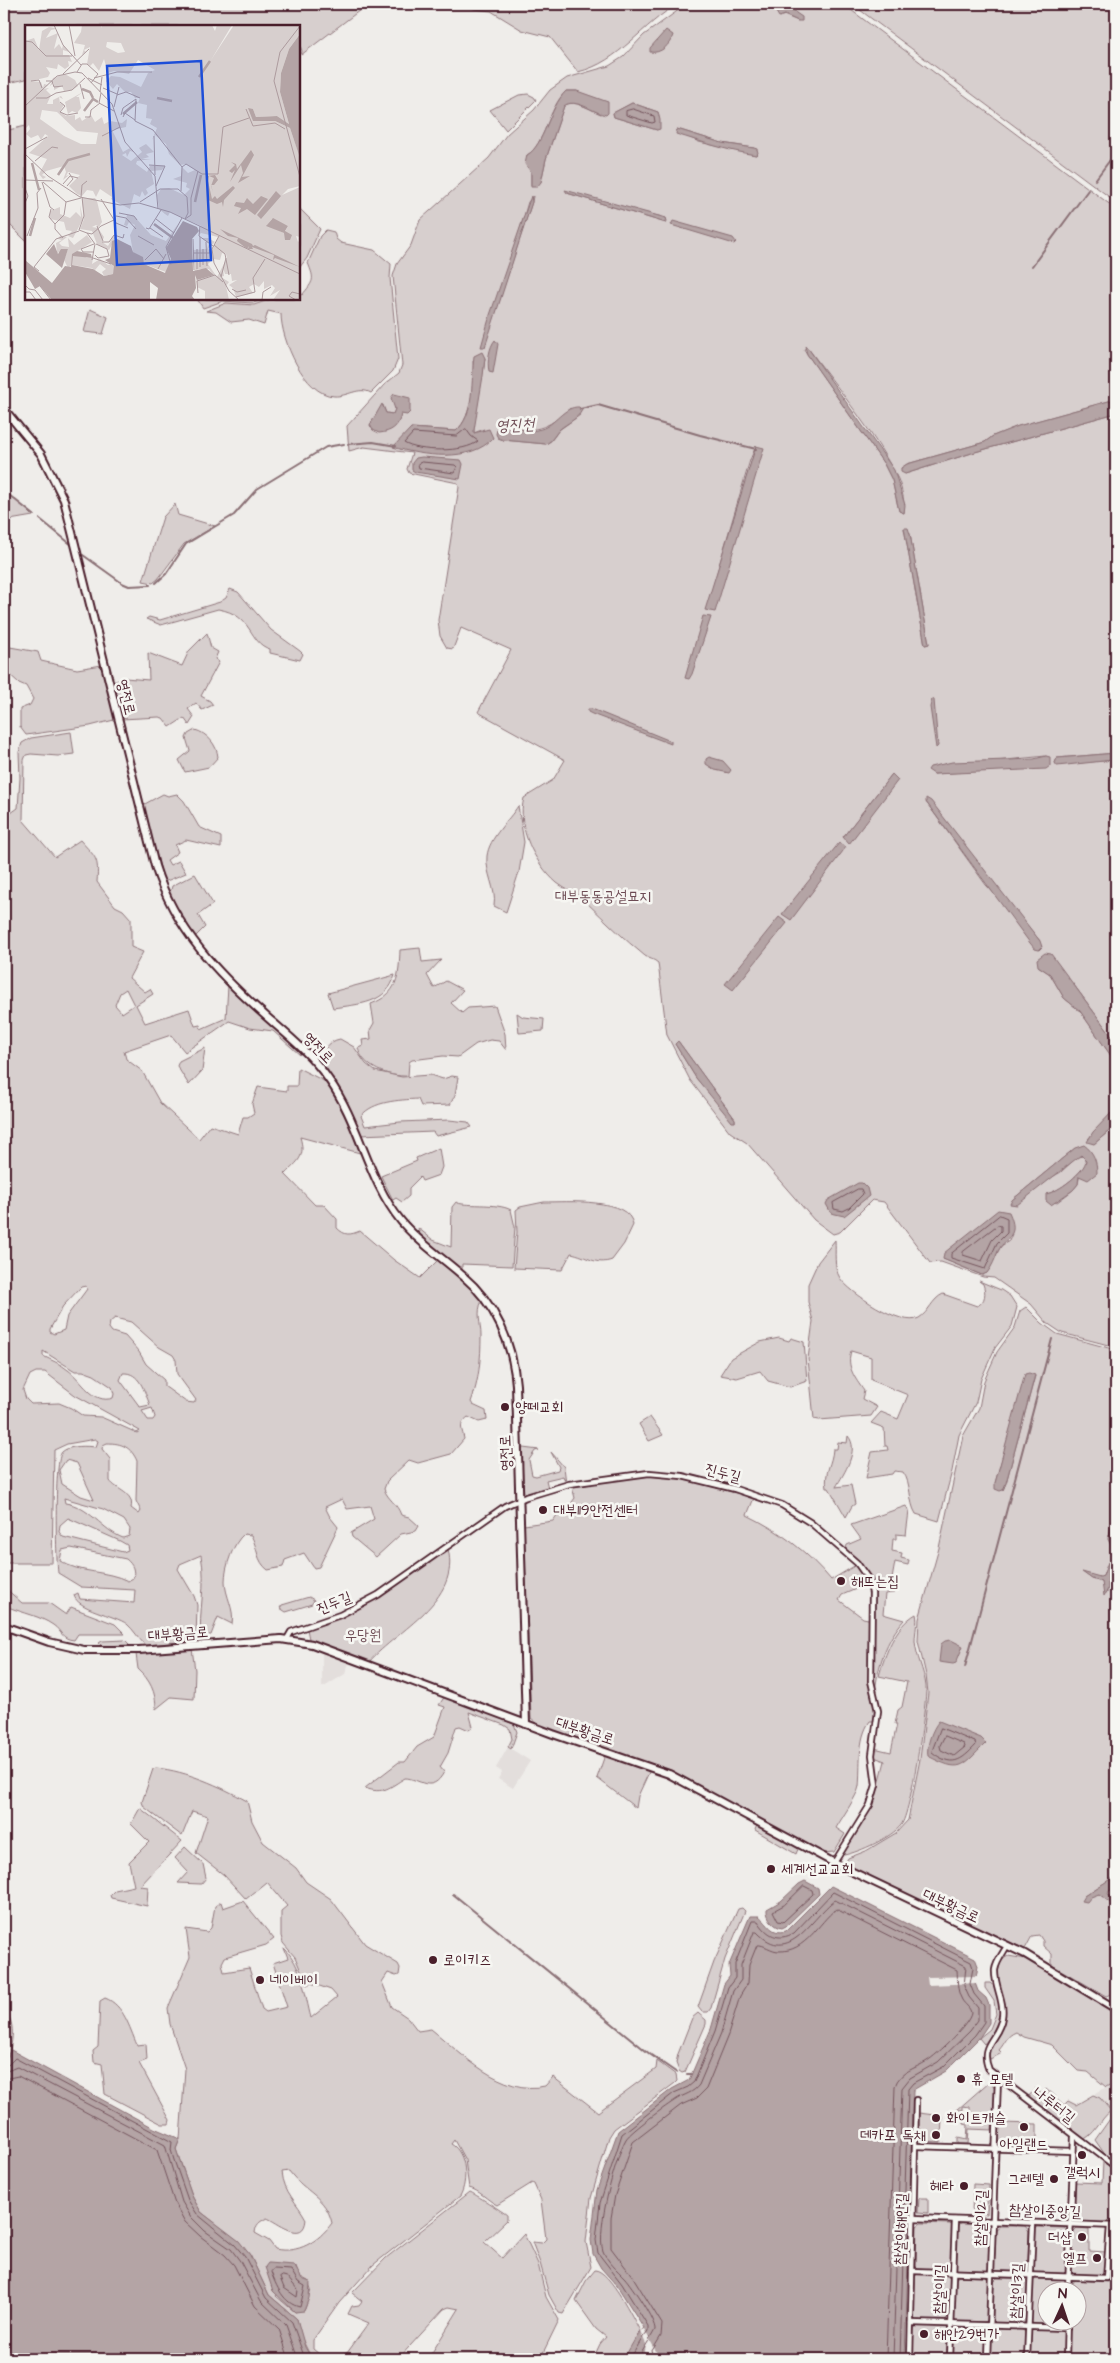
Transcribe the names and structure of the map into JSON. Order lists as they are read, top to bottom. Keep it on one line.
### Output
{"streets":{"street":["영전로","진두길","대부황금로","나루터길","참살이중앙길","참살이2길","참살이해안길","참살이1길","참살이3길"]},"crossings":[["영전로","진두길"],["영전로","대부황금로"],["진두길","대부황금로"],["대부황금로","나루터길"],["나루터길","참살이2길"],["참살이중앙길","참살이2길"],["참살이중앙길","참살이해안길"],["참살이중앙길","참살이1길"],["참살이중앙길","참살이3길"]],"water":["영진천"],"parks":["대부동동공설묘지","우당원"],"places":["양떼교회","대부119안전센터","해뜨는집","세계선교교회","로이키즈","네이베이","휴 모텔","화이트캐슬","아일랜드","데카포 독채","갤럭시","그레텔","헤라","더샵","엘프","해안29번가"],"north":"top"}
